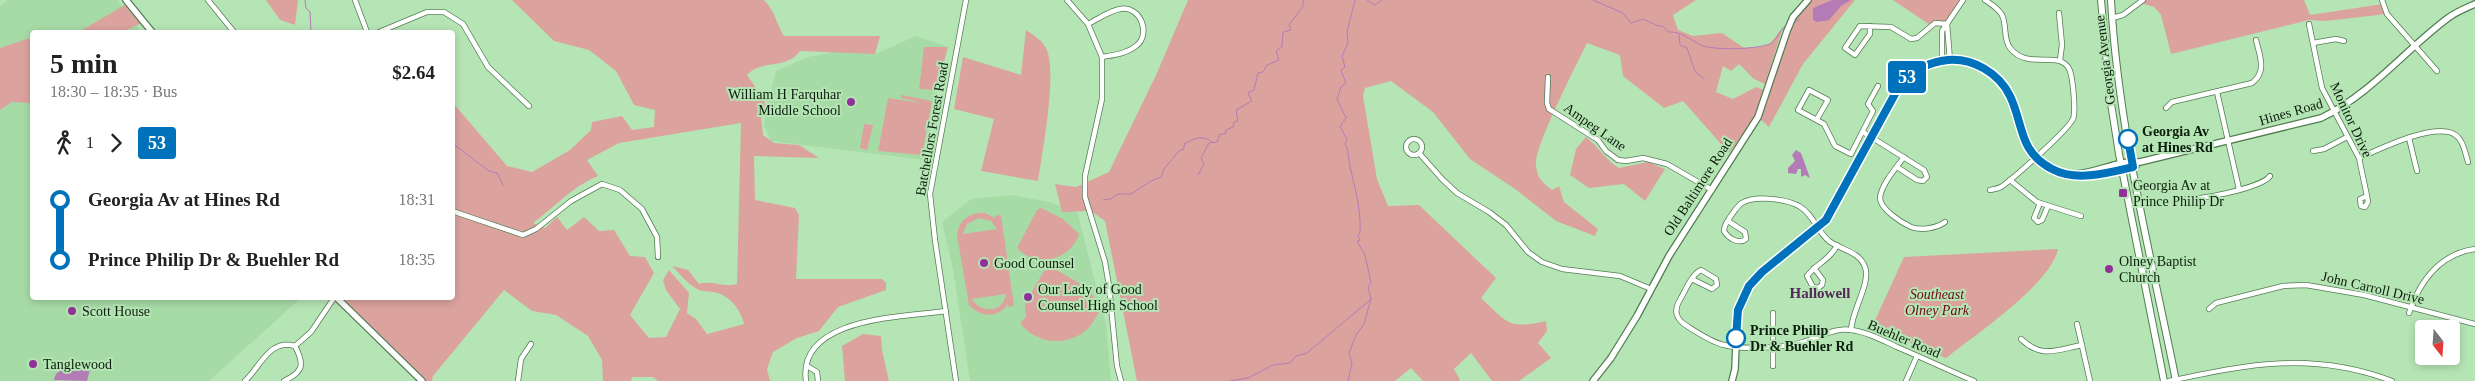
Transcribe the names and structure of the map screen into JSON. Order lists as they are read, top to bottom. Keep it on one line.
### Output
{"streets":{"main road":["Georgia Avenue"],"street":["Hines Road","Monitor Drive","Ampeg Lane","Batchellors Forest Road","Old Baltimore Road","John Carroll Drive","Buehler Road"]},"crossings":[["Georgia Avenue","Hines Road"],["Hines Road","Monitor Drive"],["Ampeg Lane","Old Baltimore Road"]],"districts":["Hallowell"],"parks":["Southeast Olney Park"],"places":{"other":["William H Farquhar Middle School","Georgia Av at Hines Rd","Good Counsel","Olney Baptist Church","Our Lady of Good Counsel High School","Scott House","Prince Philip Dr & Buehler Rd","Tanglewood"],"transit":["Georgia Av at Prince Philip Dr"]},"lines":["bus line 53"],"north":"bottom","page":{"on_map":"53","heading":["5 min","18:30 – 18:35 · Bus","$2.64"],"legs":["1","53"],"list":[{"name":"Georgia Av at Hines Rd","value":"18:31"},{"name":"Prince Philip Dr & Buehler Rd","value":"18:35"}]}}
